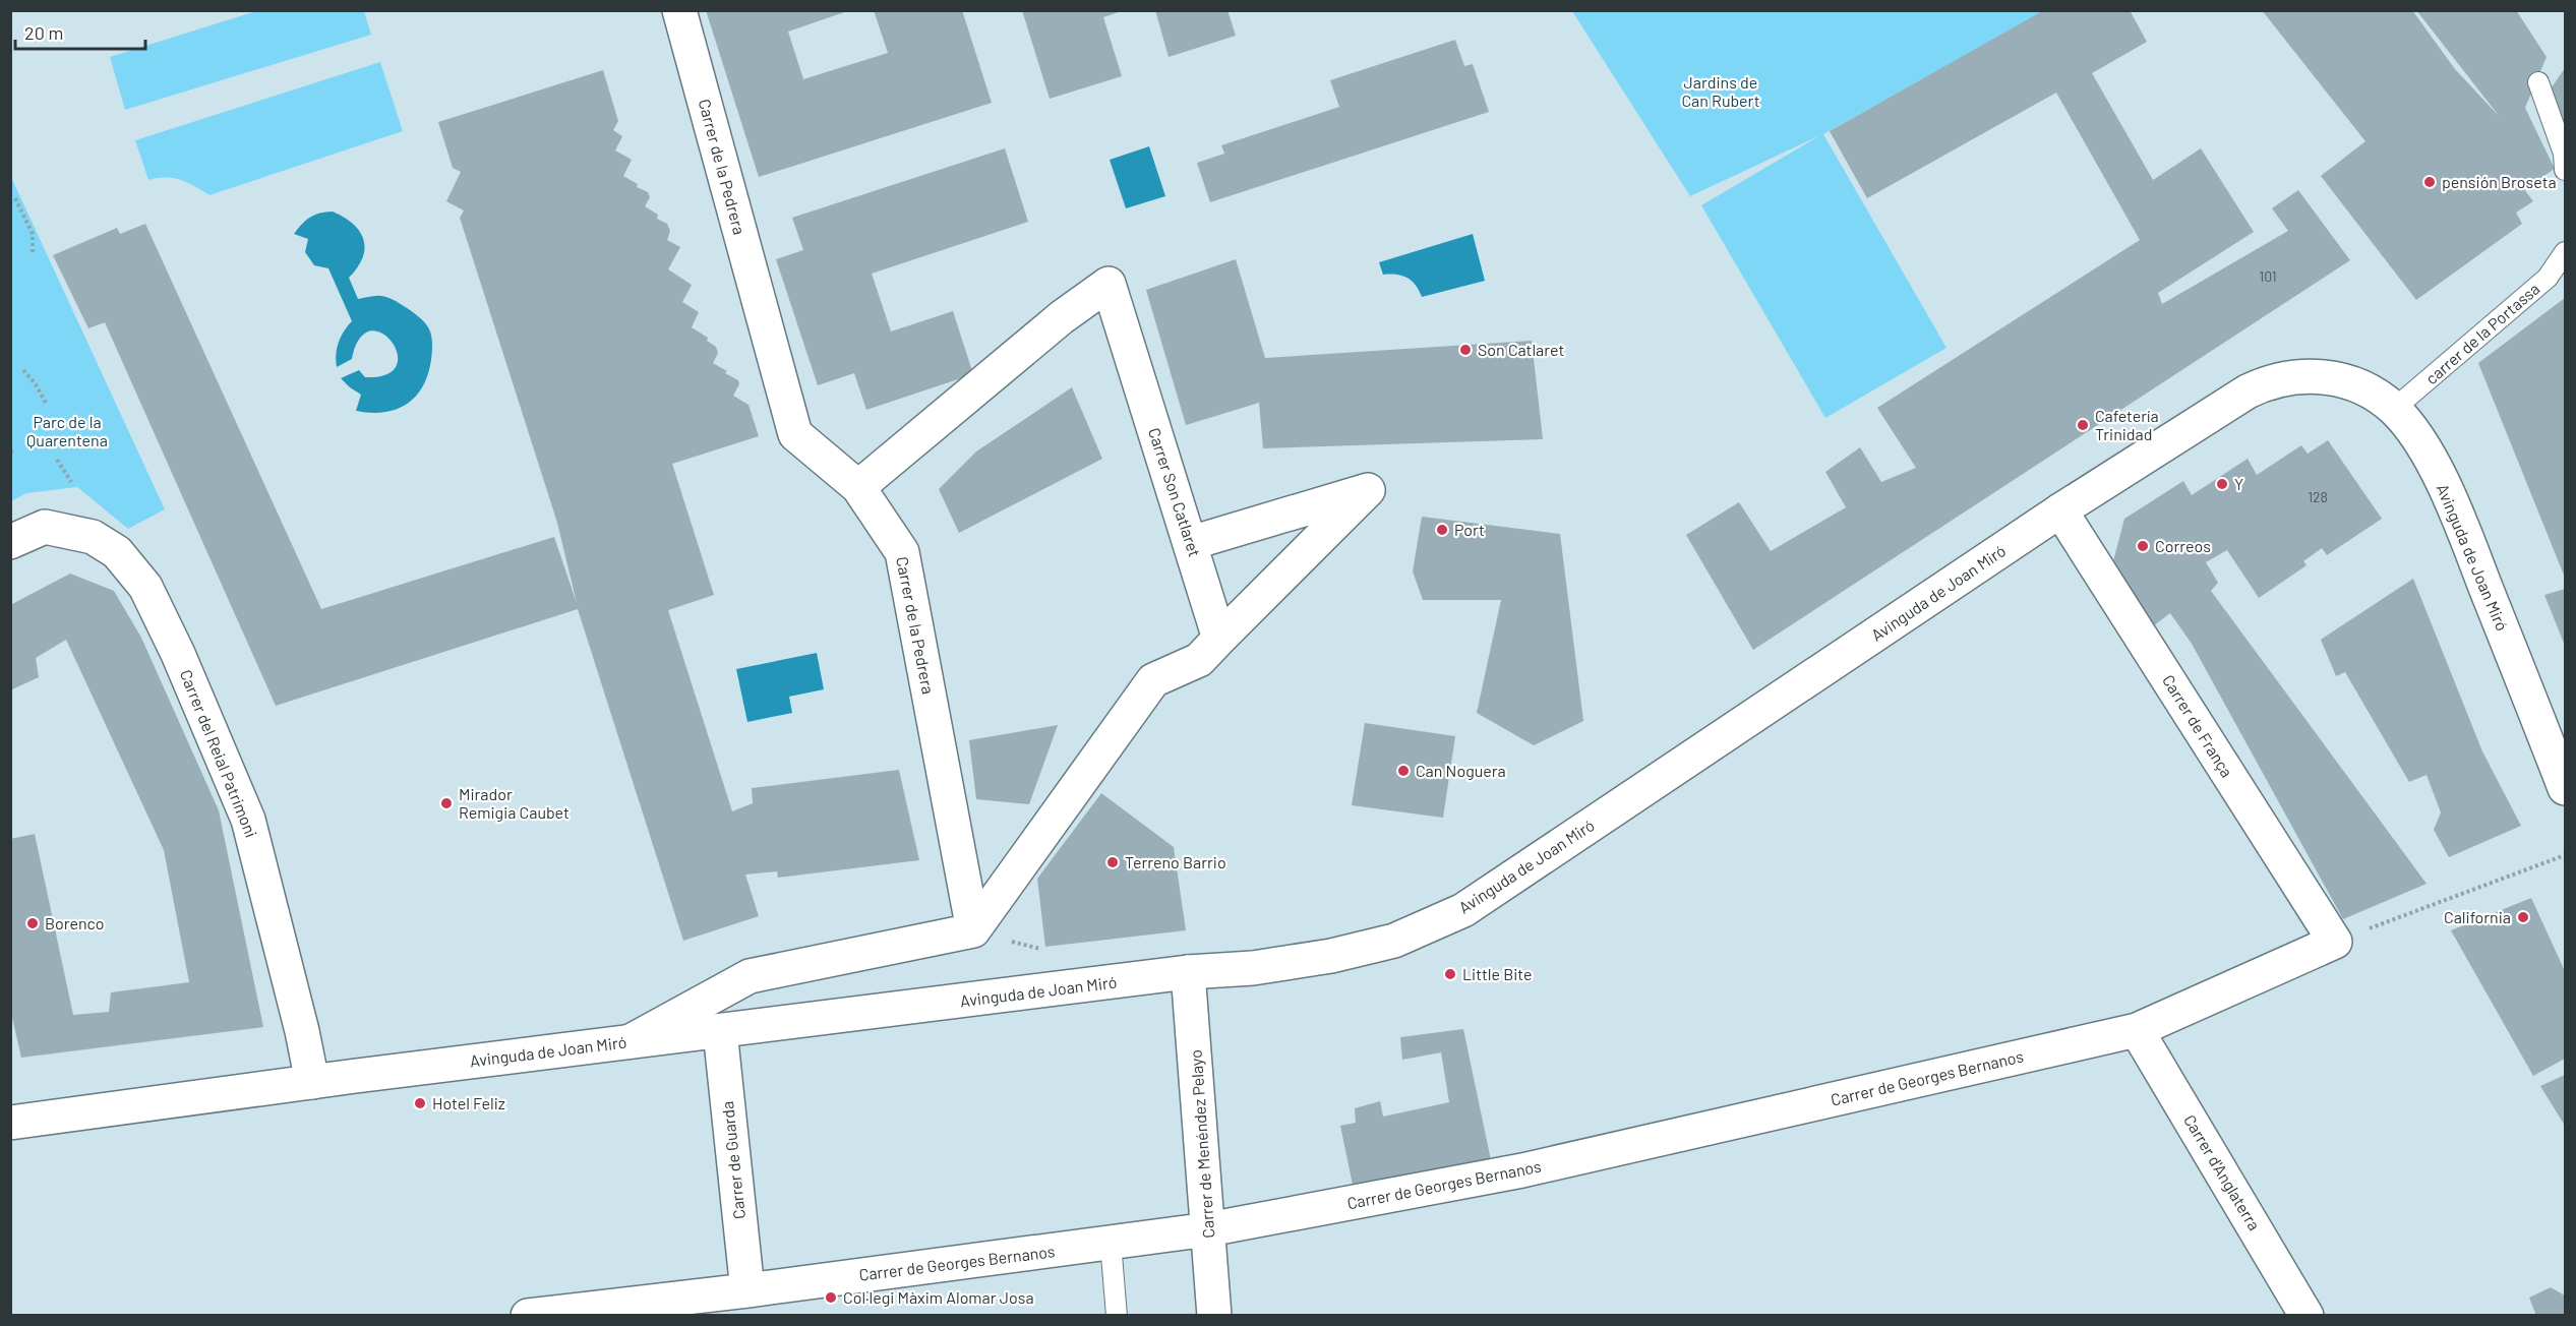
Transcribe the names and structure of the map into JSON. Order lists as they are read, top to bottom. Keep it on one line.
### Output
{"streets":{"street":["Carrer de la Pedrera","Carrer Son Catlaret","Avinguda de Joan Miró","Carrer de França","Carrer del Reial Patrimoni","Carrer de Georges Bernanos","Carrer de Menéndez Pelayo","Carrer de Guarda","Carrer d'Anglaterra"],"lane":["carrer de la Portassa"]},"crossings":[["Carrer de la Pedrera","Carrer Son Catlaret"],["carrer de la Portassa","Avinguda de Joan Miró"],["Avinguda de Joan Miró","Carrer de França"],["Avinguda de Joan Miró","Carrer del Reial Patrimoni"],["Avinguda de Joan Miró","Carrer de Menéndez Pelayo"],["Avinguda de Joan Miró","Carrer de Guarda"],["Carrer de França","Carrer de Georges Bernanos"],["Carrer de Georges Bernanos","Carrer de Menéndez Pelayo"],["Carrer de Georges Bernanos","Carrer de Guarda"],["Carrer de Georges Bernanos","Carrer d'Anglaterra"]],"parks":["Jardins de Can Rubert","Parc de la Quarentena"],"places":["pensión Broseta","Son Catlaret","Cafetería Trinidad","Y","Port","Correos","Can Noguera","Mirador Remigia Caubet","Terreno Barrio","California","Borenco","Little Bite","Hotel Feliz","Col·legi Màxim Alomar Josa"],"house_numbers":["101","128"],"scale_bar":"20 m"}
